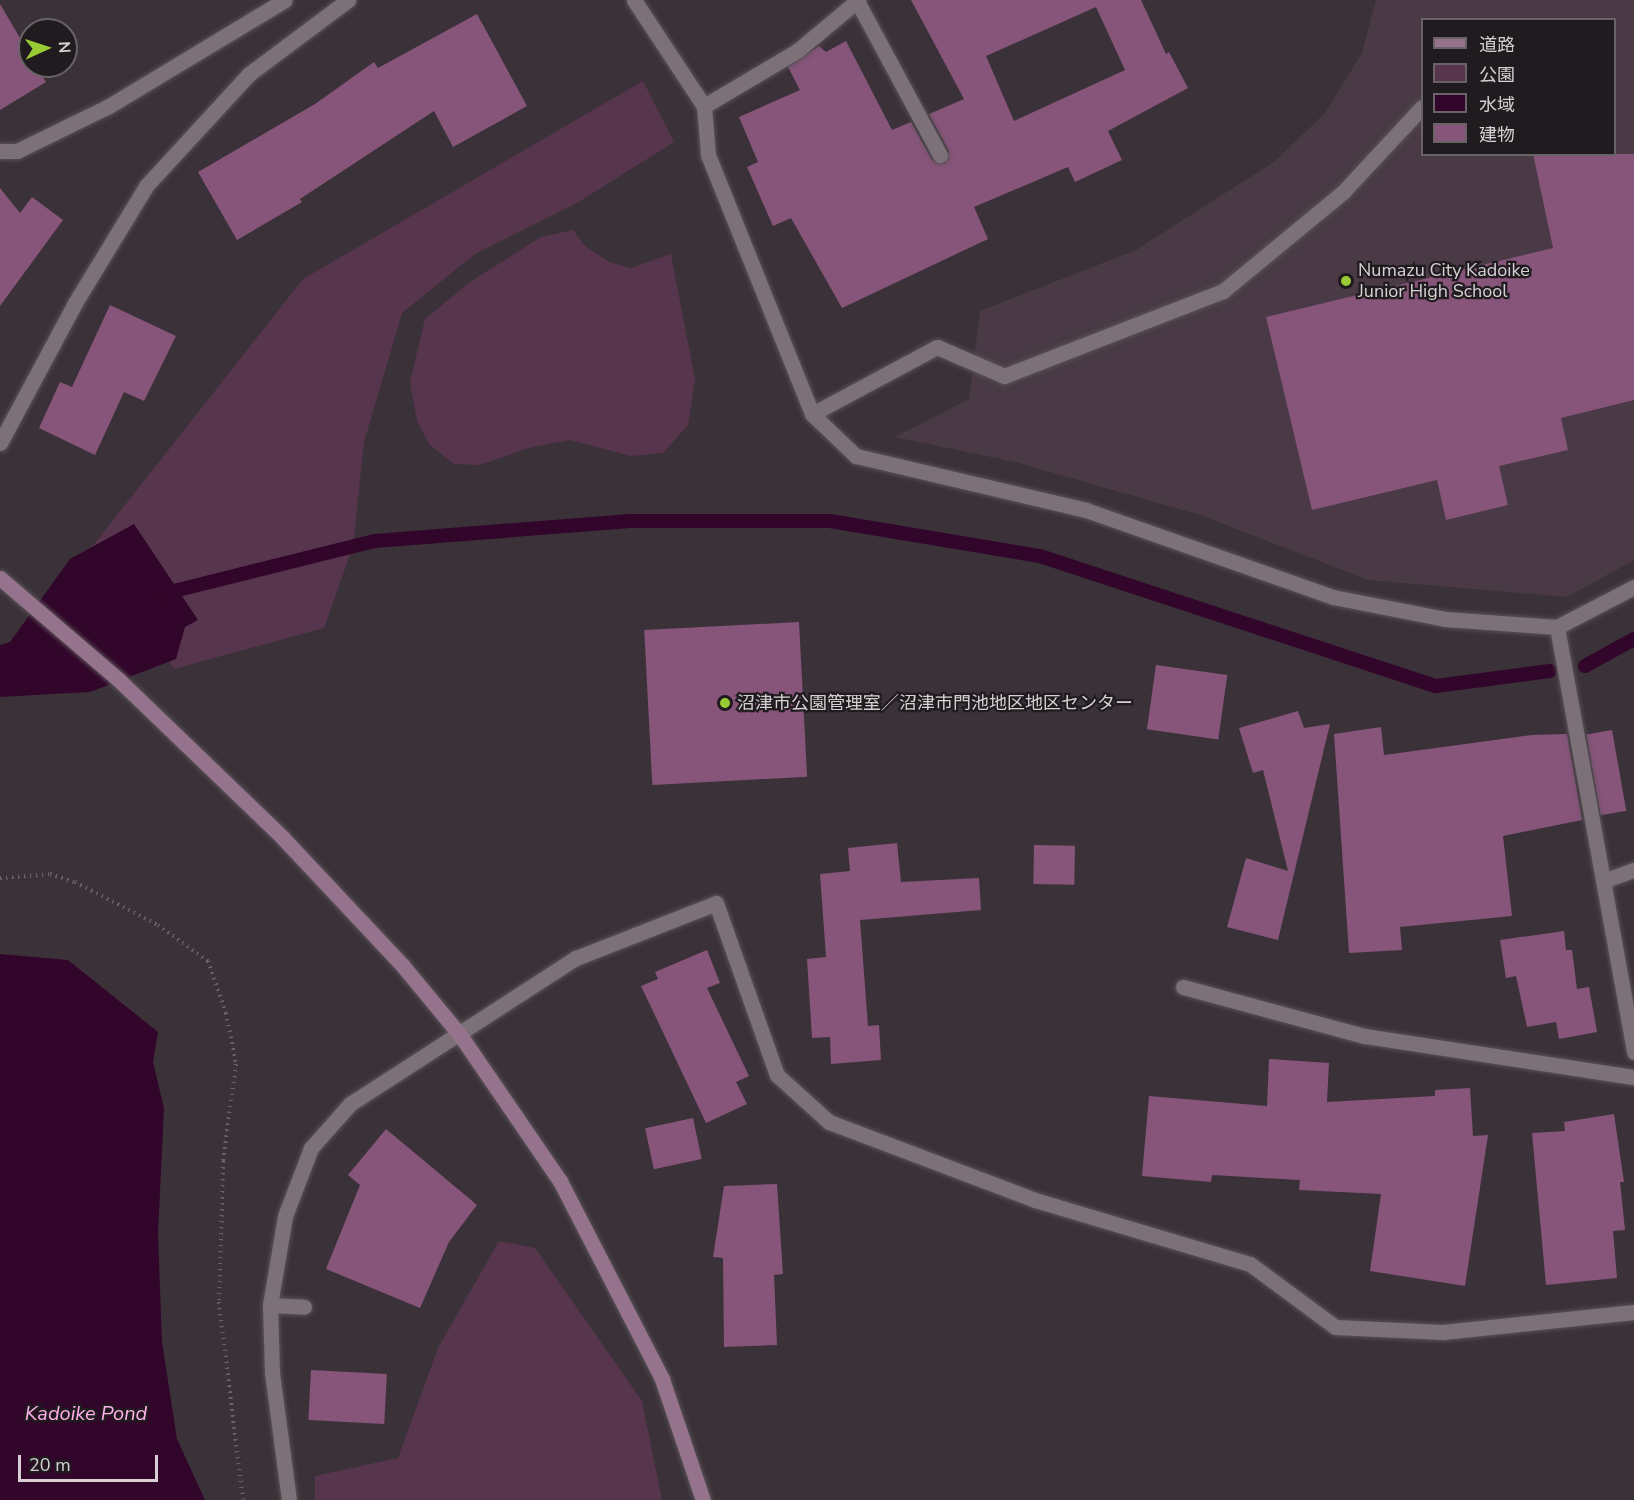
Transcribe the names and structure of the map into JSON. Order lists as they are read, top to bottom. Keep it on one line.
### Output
{"water":["Kadoike Pond"],"places":["Numazu City Kadoike Junior High School","沼津市公園管理室／沼津市門池地区地区センター"],"legend":["道路","公園","水域","建物"],"scale_bar":"20 m","north":"right"}
